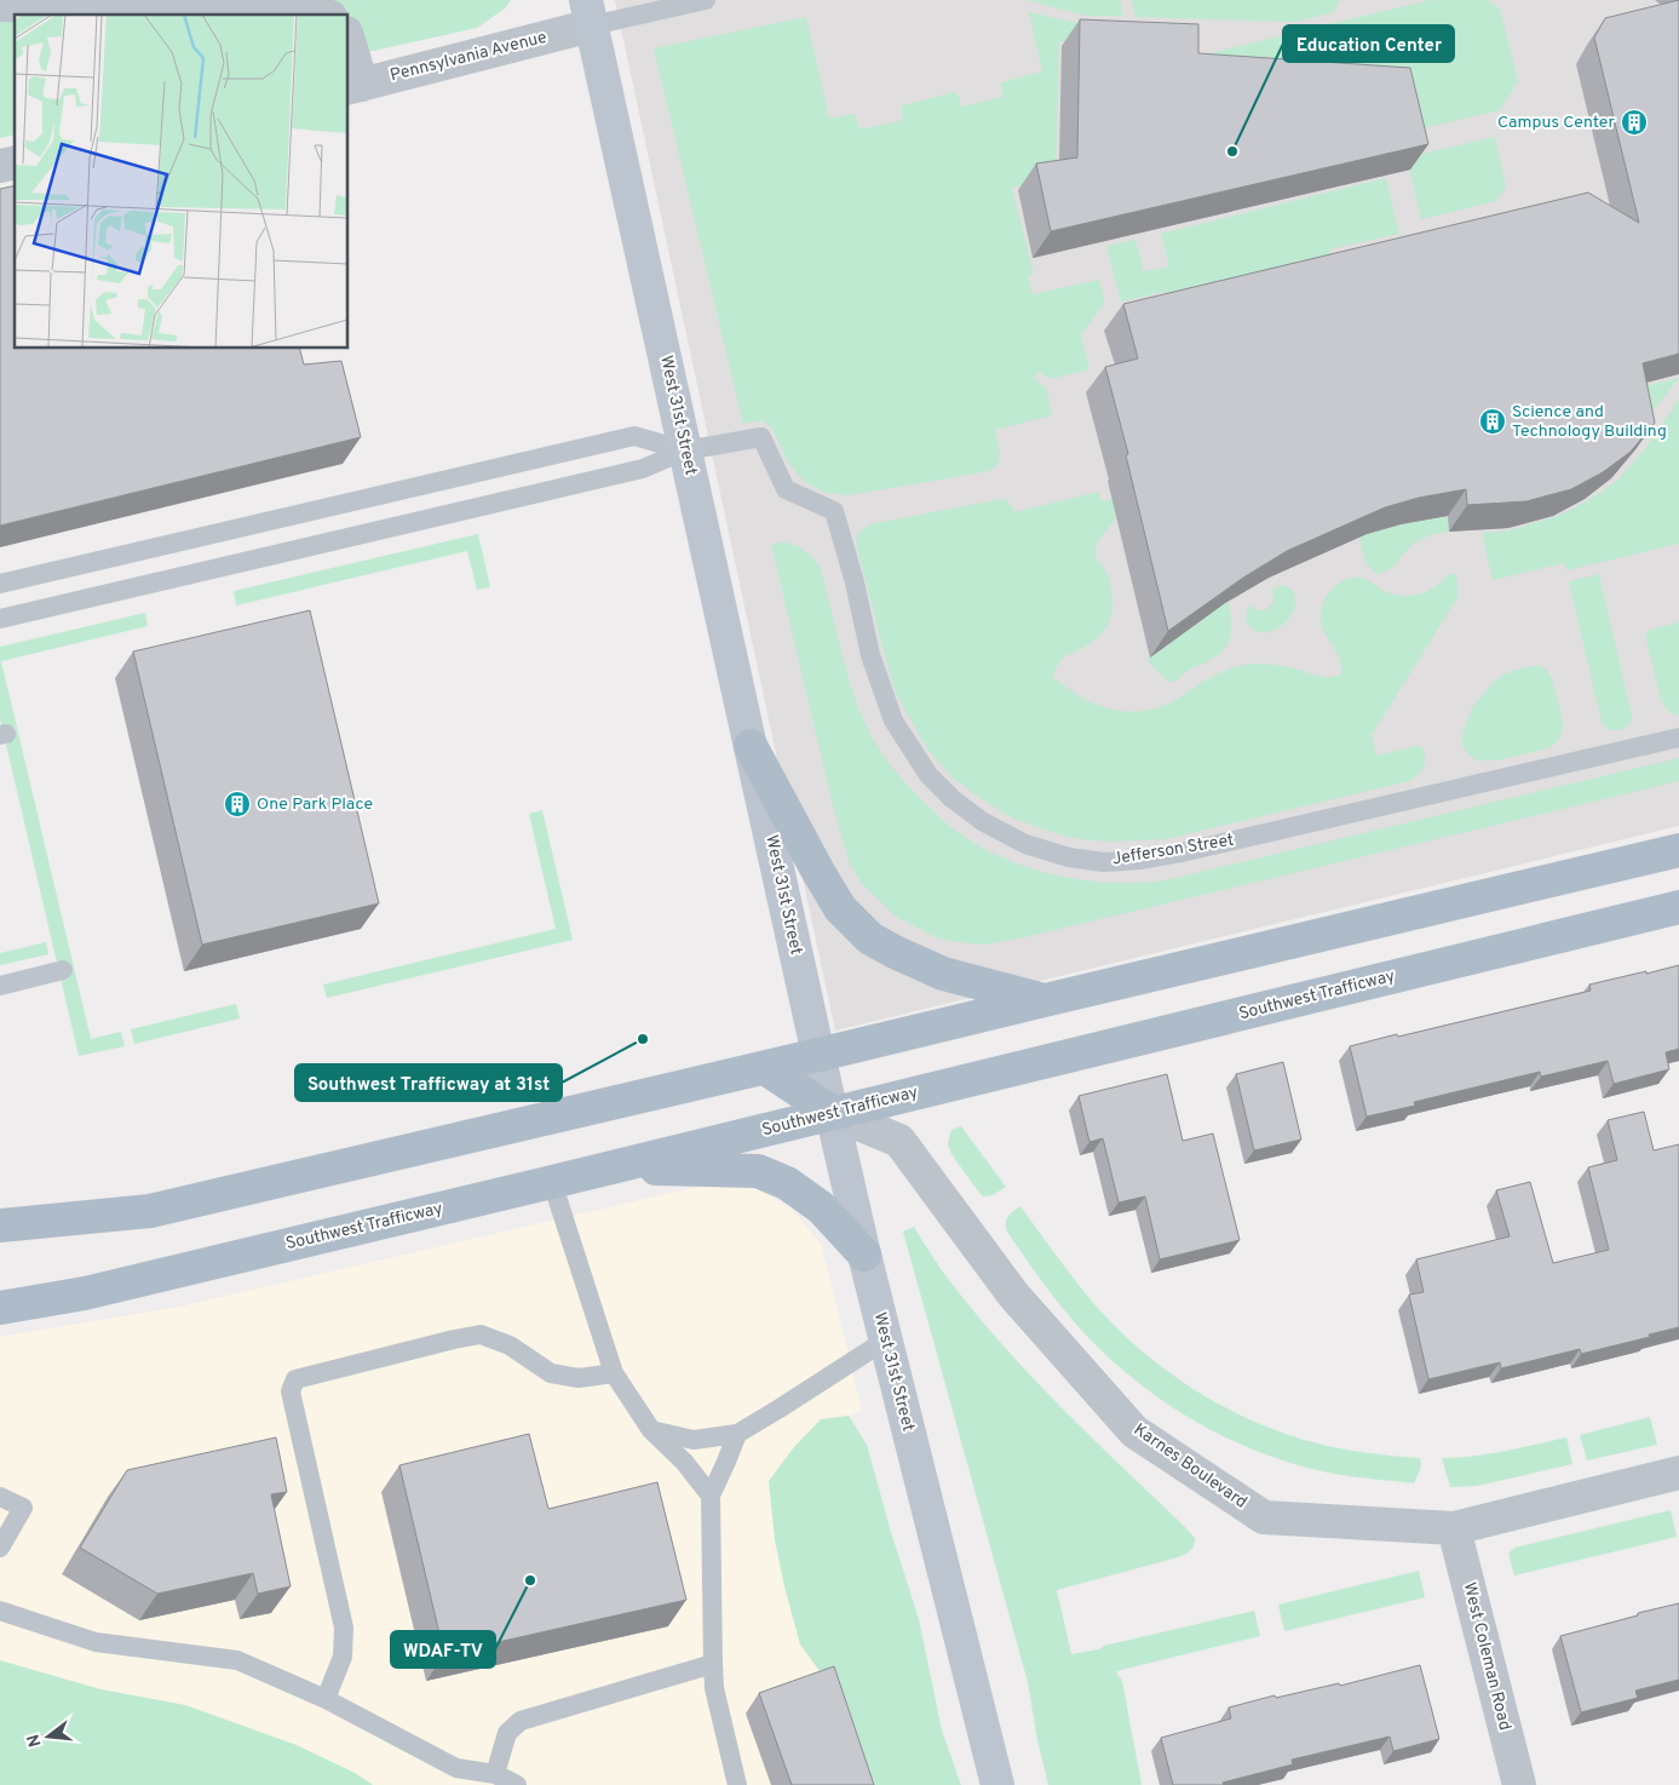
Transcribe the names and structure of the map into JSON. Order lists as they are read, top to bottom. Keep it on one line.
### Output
{"streets":{"main road":["West 31st Street","Southwest Trafficway"],"street":["Pennsylvania Avenue","Karnes Boulevard","West Coleman Road"],"lane":["Jefferson Street"]},"crossings":[["Pennsylvania Avenue","West 31st Street"],["West 31st Street","Jefferson Street"],["West 31st Street","Southwest Trafficway"],["West 31st Street","Karnes Boulevard"],["Southwest Trafficway","Karnes Boulevard"],["Karnes Boulevard","West Coleman Road"]],"places":{"building":["Campus Center","Science and Technology Building","One Park Place"],"other":["Education Center","Southwest Trafficway at 31st","WDAF-TV"]},"north":"left"}
